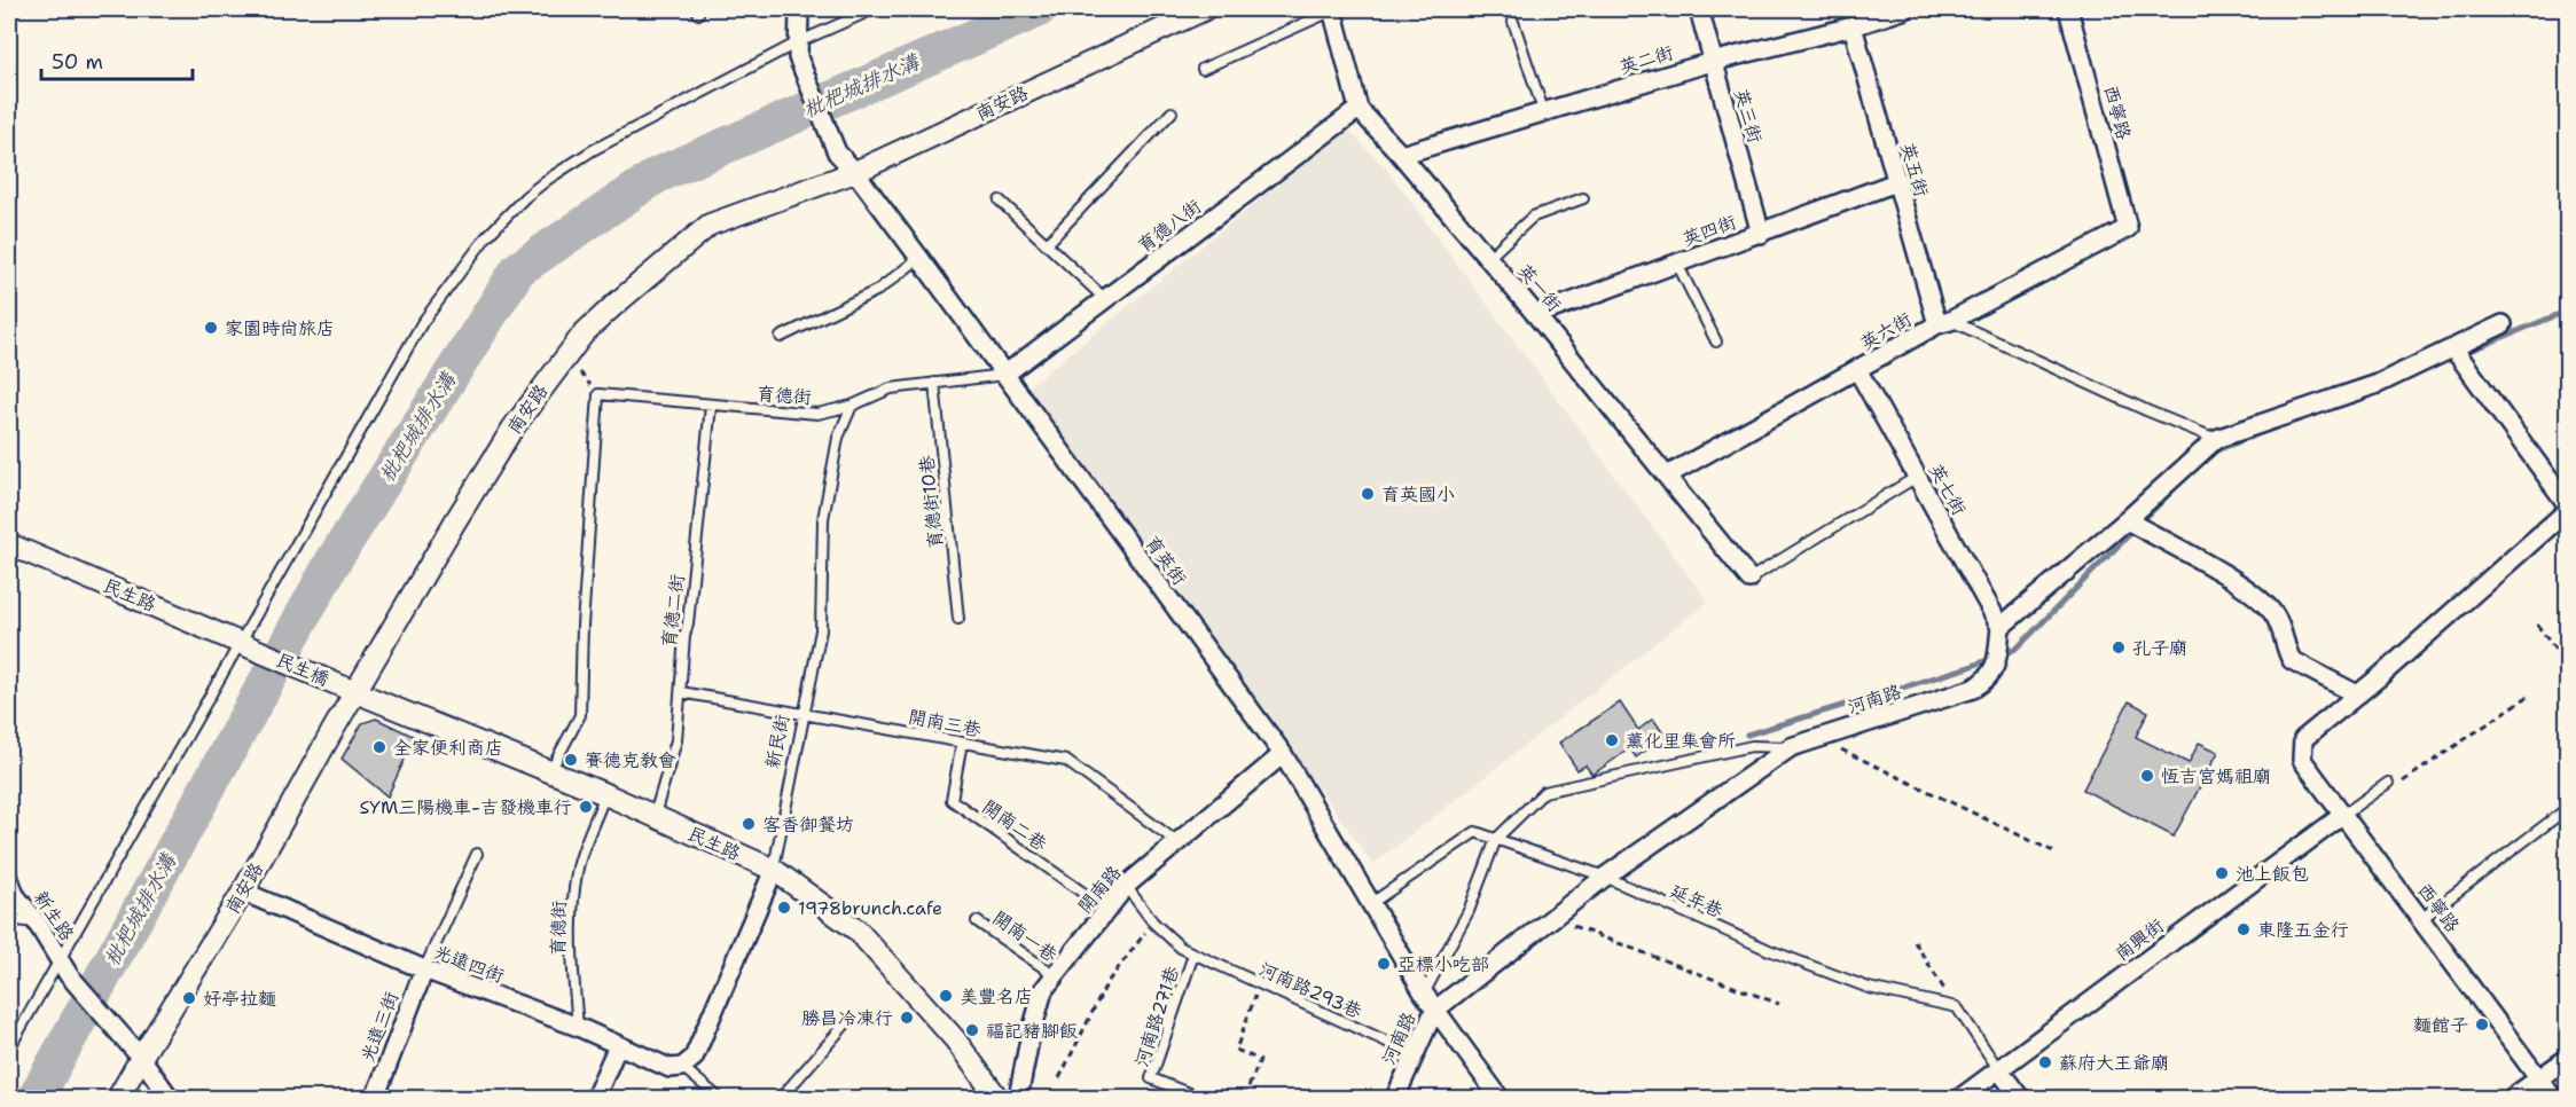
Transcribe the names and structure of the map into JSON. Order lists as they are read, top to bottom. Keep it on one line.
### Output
{"streets":{"street":["英二街","南安路","西寧路","英三街","英五街","育德八街","英四街","英一街","英六街","英七街","育英街","民生路","民生橋","河南路","新民街","開南路","新生路","南興街","光遠四街","光遠三街"],"lane":["育德街","育德街10巷","育德二街","開南三巷","開南二巷","延年巷","開南一巷","河南路293巷","河南路271巷"]},"crossings":[["英二街","英三街"],["英二街","英五街"],["英二街","英一街"],["南安路","育英街"],["南安路","民生路"],["南安路","民生橋"],["南安路","新生路"],["南安路","光遠四街"],["西寧路","英六街"],["西寧路","南興街"],["英三街","英四街"],["英五街","英四街"],["英五街","英六街"],["育德八街","英一街"],["育德八街","育德街"],["育德八街","育英街"],["英四街","英一街"],["英一街","英六街"],["英六街","英七街"],["育德街","育德街10巷"],["育德街","育英街"],["育德街","民生路"],["育德街","育德二街"],["育德街","新民街"],["育德街","光遠四街"],["英七街","河南路"],["育英街","河南路"],["育英街","開南路"],["育英街","延年巷"],["民生路","育德二街"],["民生路","民生橋"],["民生路","新民街"],["育德二街","開南三巷"],["河南路","延年巷"],["河南路","河南路293巷"],["開南三巷","新民街"],["開南三巷","開南二巷"],["開南三巷","開南路"],["新民街","光遠四街"],["開南二巷","開南路"],["開南路","開南一巷"],["開南路","河南路293巷"],["光遠四街","光遠三街"],["河南路293巷","河南路271巷"]],"water":["枇杷城排水溝"],"places":["家園時尚旅店","育英國小","孔子廟","薰化里集會所","全家便利商店","賽德克教會","恆吉宮媽祖廟","SYM三陽機車-吉發機車行","客香御餐坊","池上飯包","1978brunch.cafe","東隆五金行","亞標小吃部","美豐名店","好亭拉麵","勝昌冷凍行","麵館子","福記豬腳飯","蘇府大王爺廟"],"scale_bar":"50 m"}
